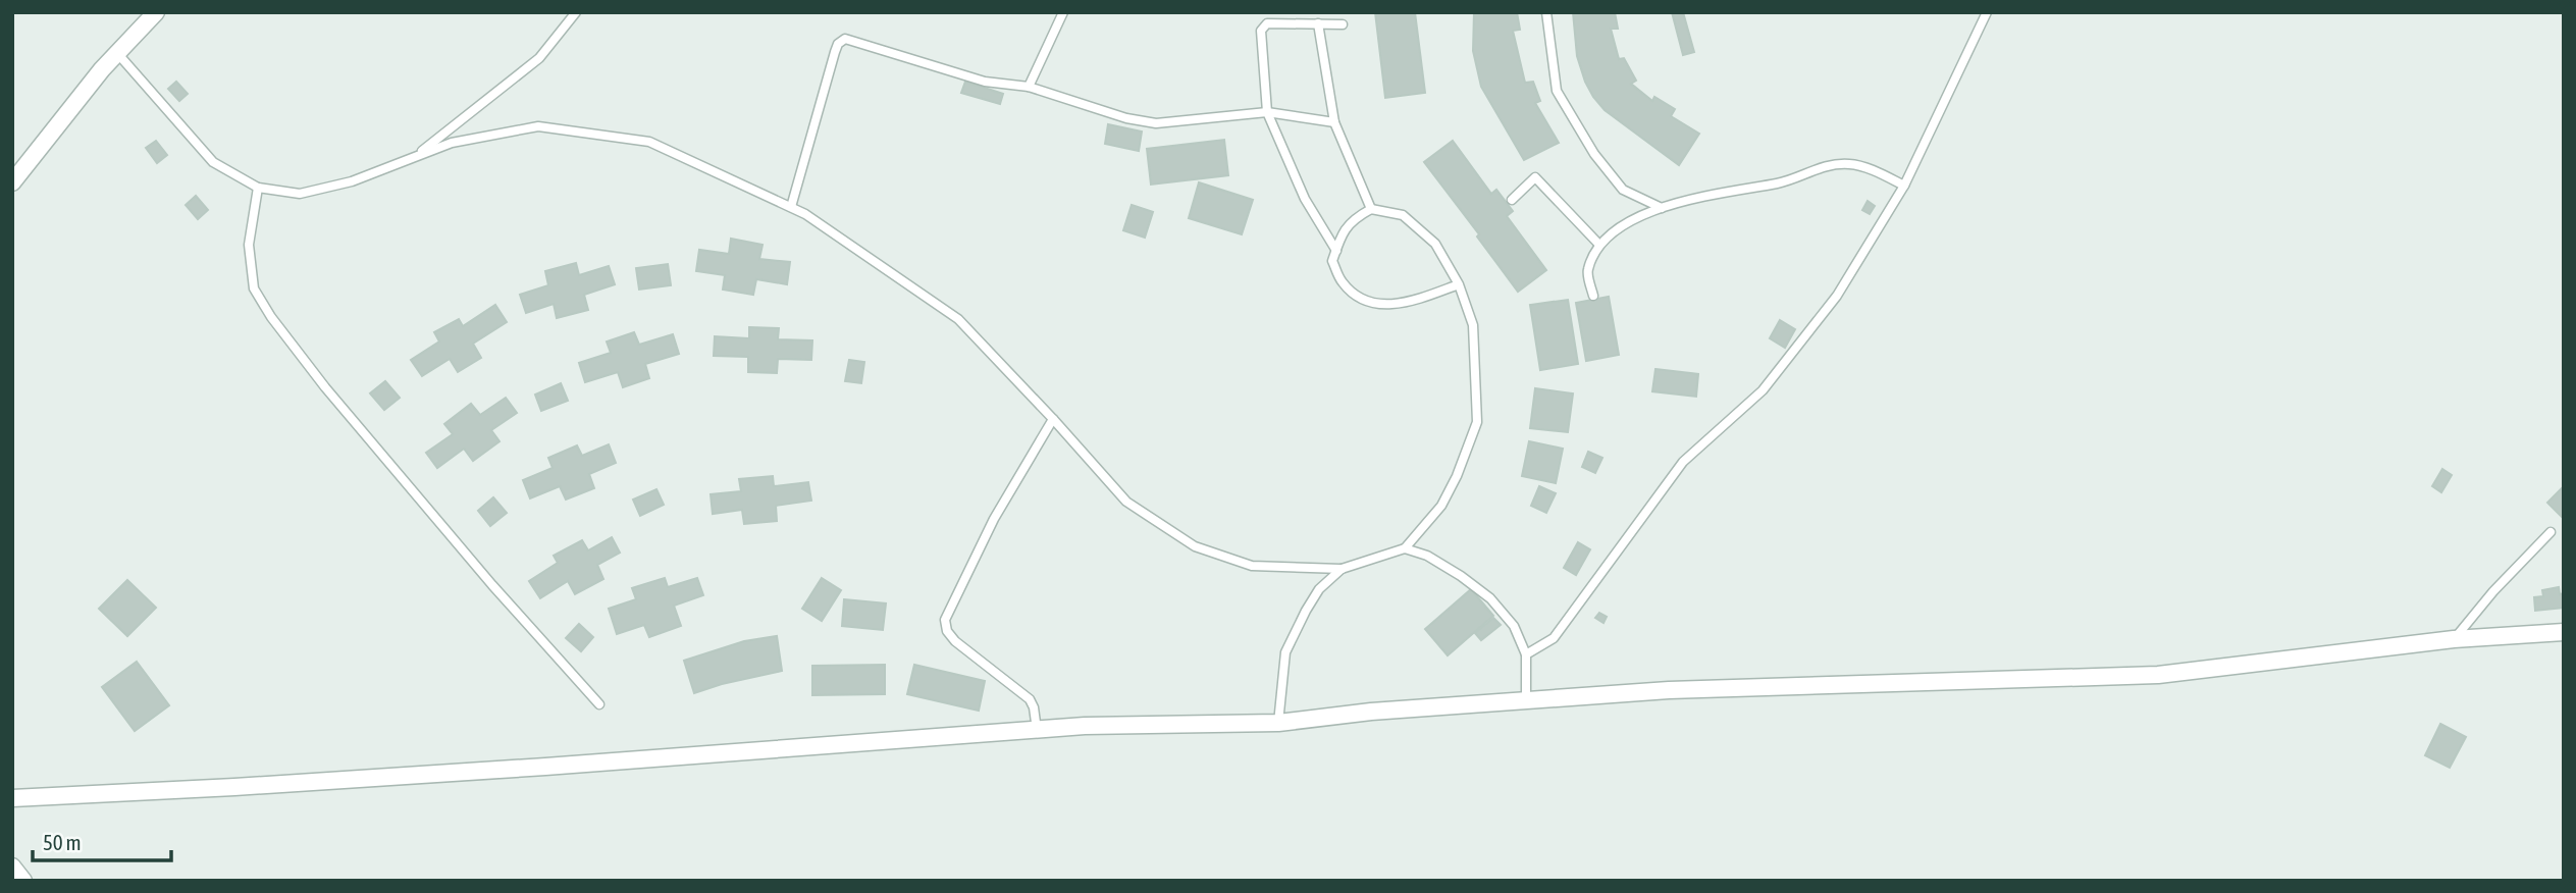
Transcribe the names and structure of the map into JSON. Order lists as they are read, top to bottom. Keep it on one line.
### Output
{"scale_bar":"50 m"}
